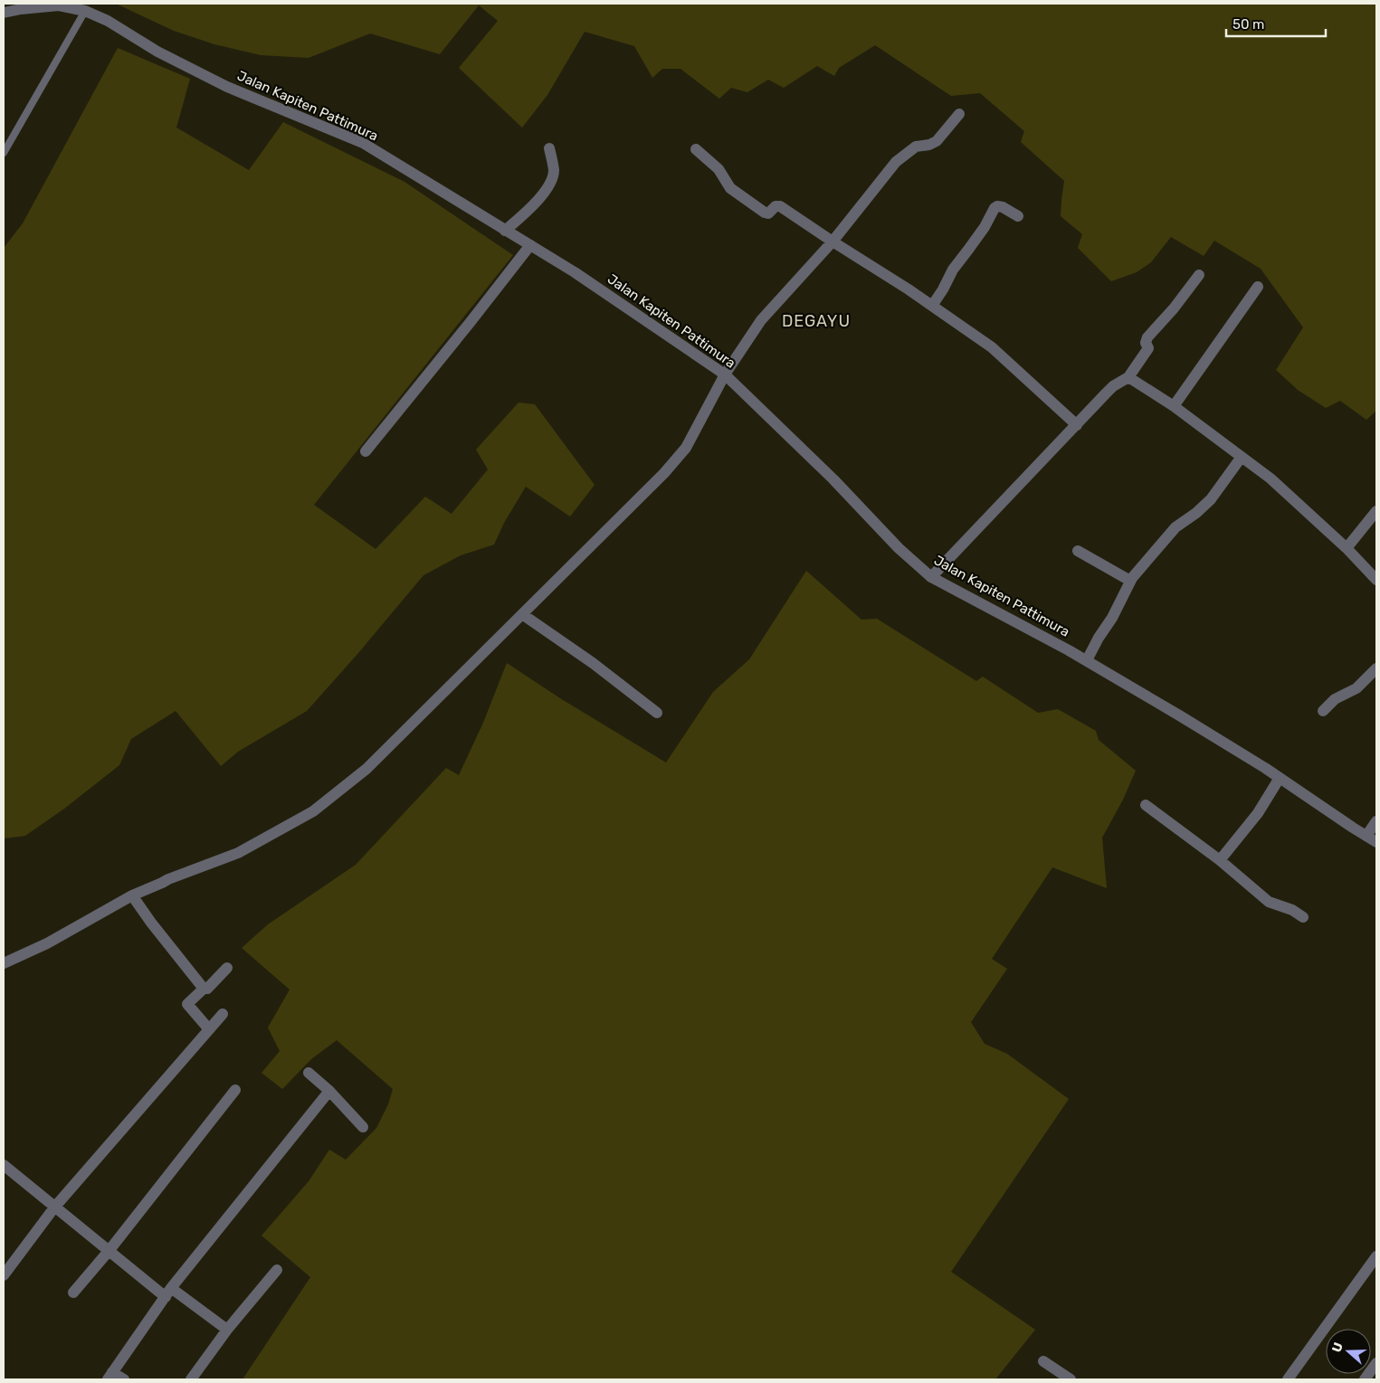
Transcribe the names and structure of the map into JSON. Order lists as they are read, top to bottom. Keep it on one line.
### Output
{"streets":{"street":["Jalan Kapiten Pattimura"]},"districts":["DEGAYU"],"scale_bar":"50 m","north":"left"}
